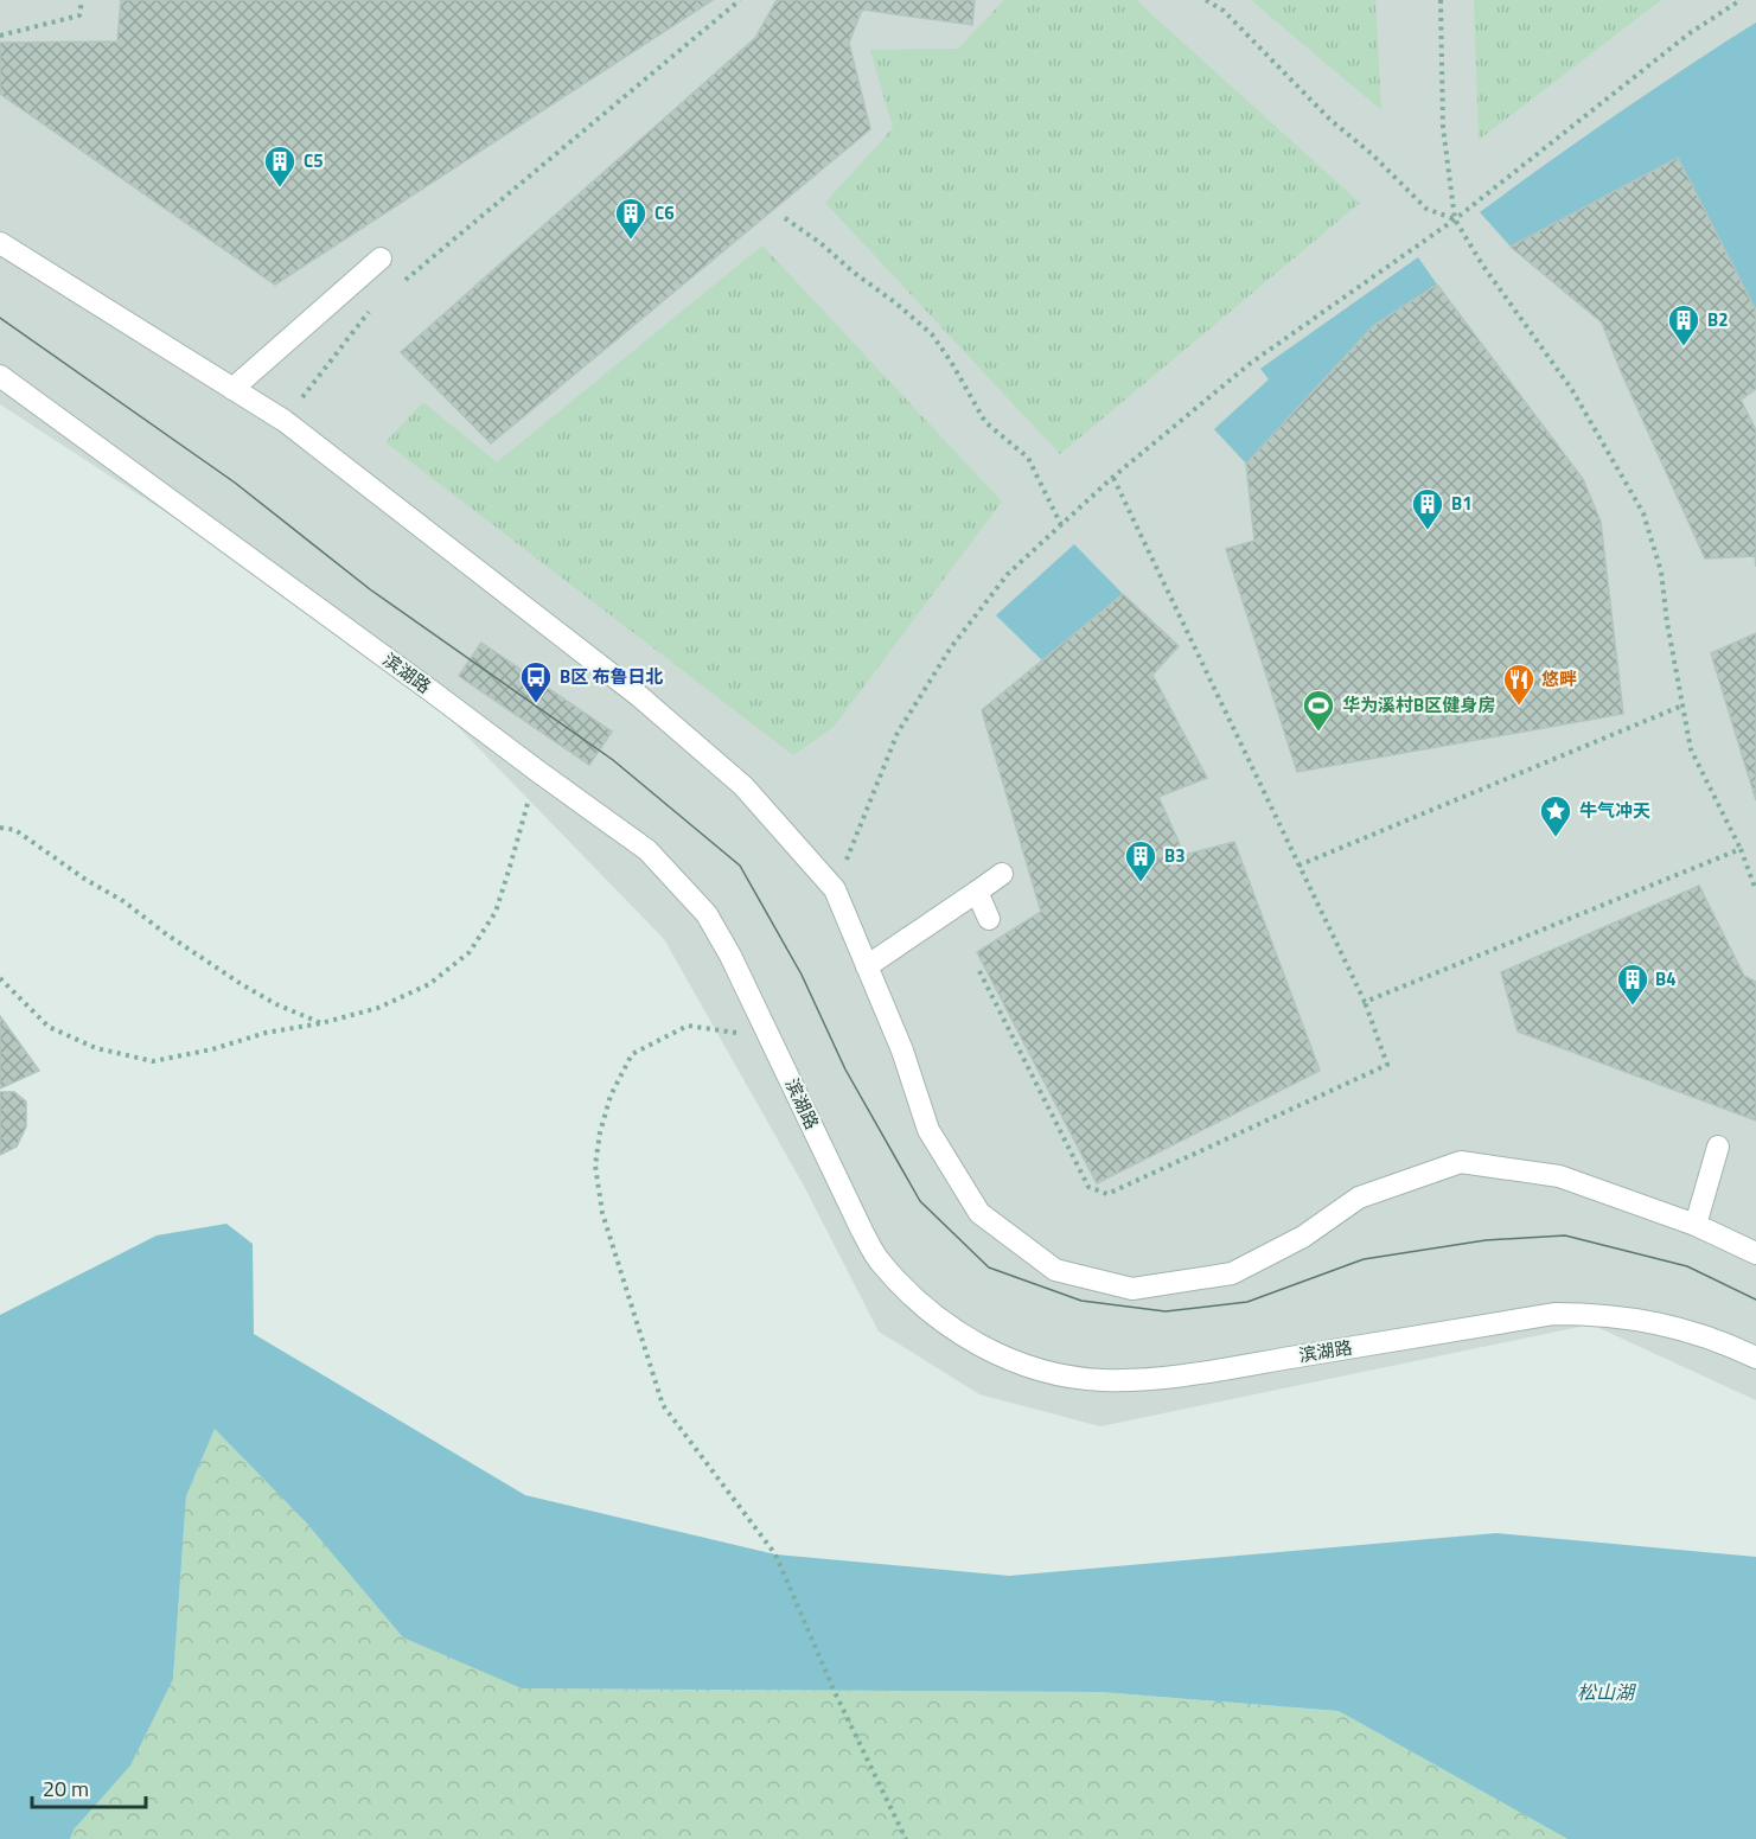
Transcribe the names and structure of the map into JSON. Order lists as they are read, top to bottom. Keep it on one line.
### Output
{"streets":{"street":["滨湖路"]},"water":["松山湖"],"places":{"building":["C5","C6","B2","B1","B3","B4"],"bus stop":["B区 布鲁日北"],"restaurant":["悠畔"],"sports":["华为溪村B区健身房"],"place":["牛气冲天"]},"scale_bar":"20 m"}
